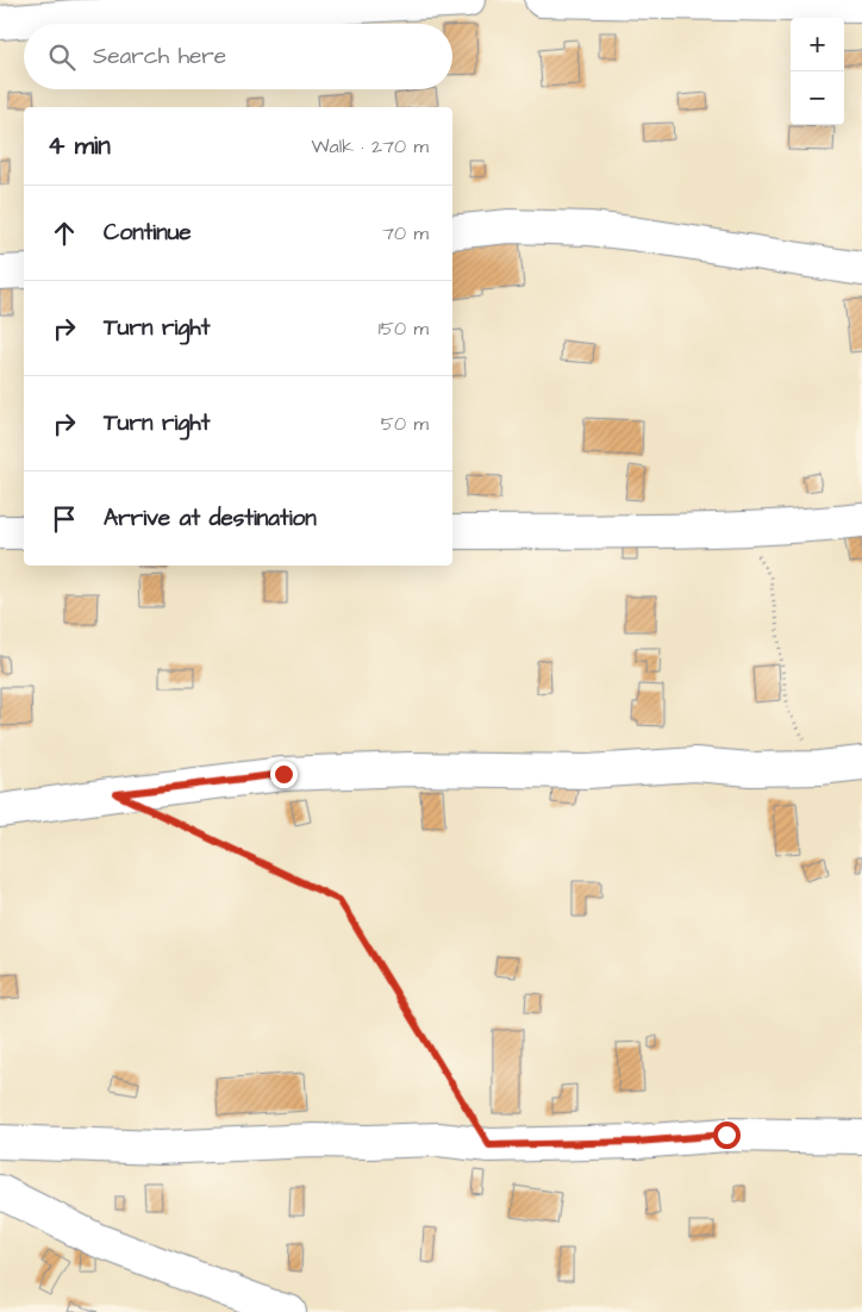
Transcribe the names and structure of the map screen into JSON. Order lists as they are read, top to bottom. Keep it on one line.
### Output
{"page":{"map_buttons":["+","−"],"search":"Search here","heading":["4 min","Walk · 270 m"],"list":[["Continue","70 m"],["Turn right","150 m"],["Turn right","50 m"],"Arrive at destination"]}}
